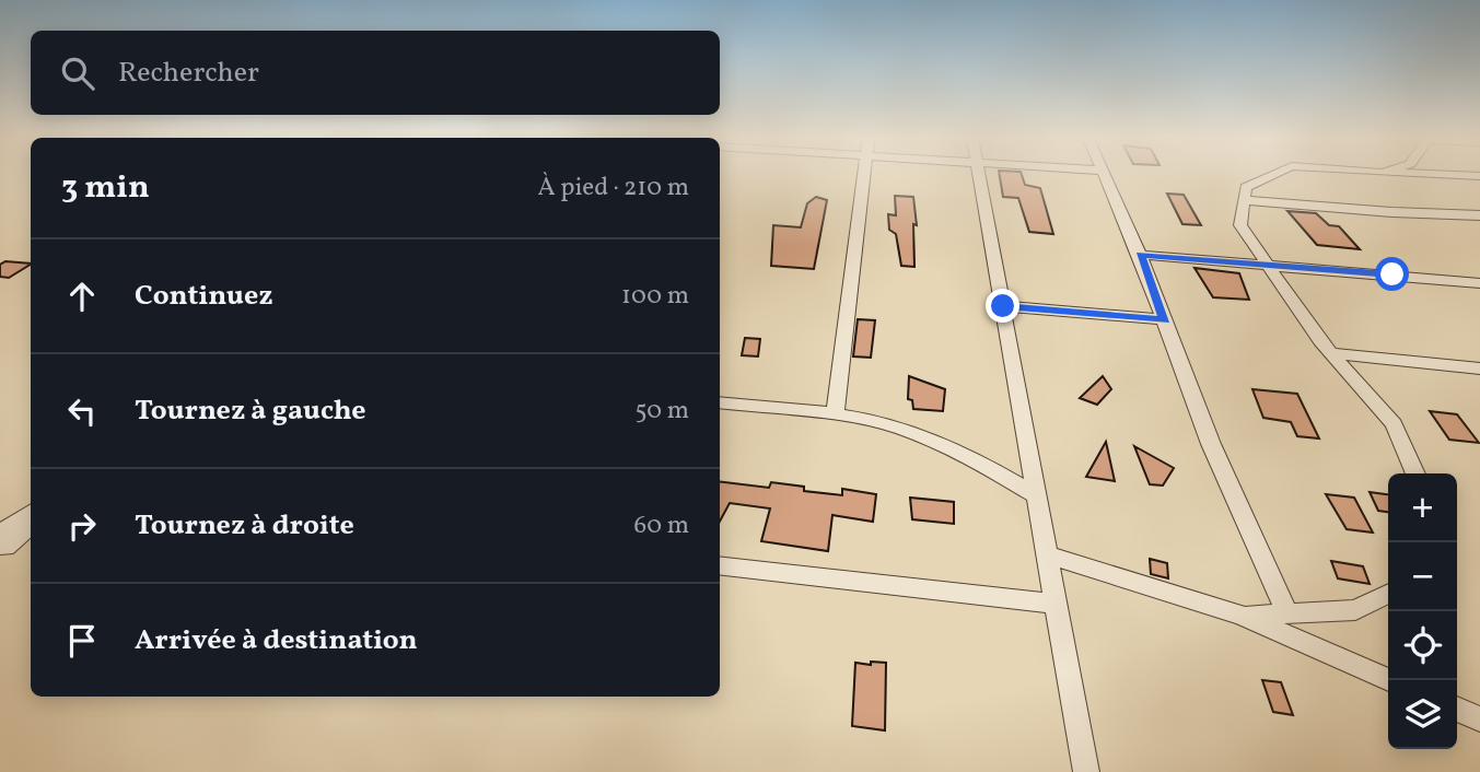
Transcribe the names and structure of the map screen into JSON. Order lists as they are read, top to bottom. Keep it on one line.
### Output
{"page":{"search":"Rechercher","heading":["3 min","À pied · 210 m"],"list":[["Continuez","100 m"],["Tournez à gauche","50 m"],["Tournez à droite","60 m"],"Arrivée à destination"],"map_buttons":["+","−"]}}
